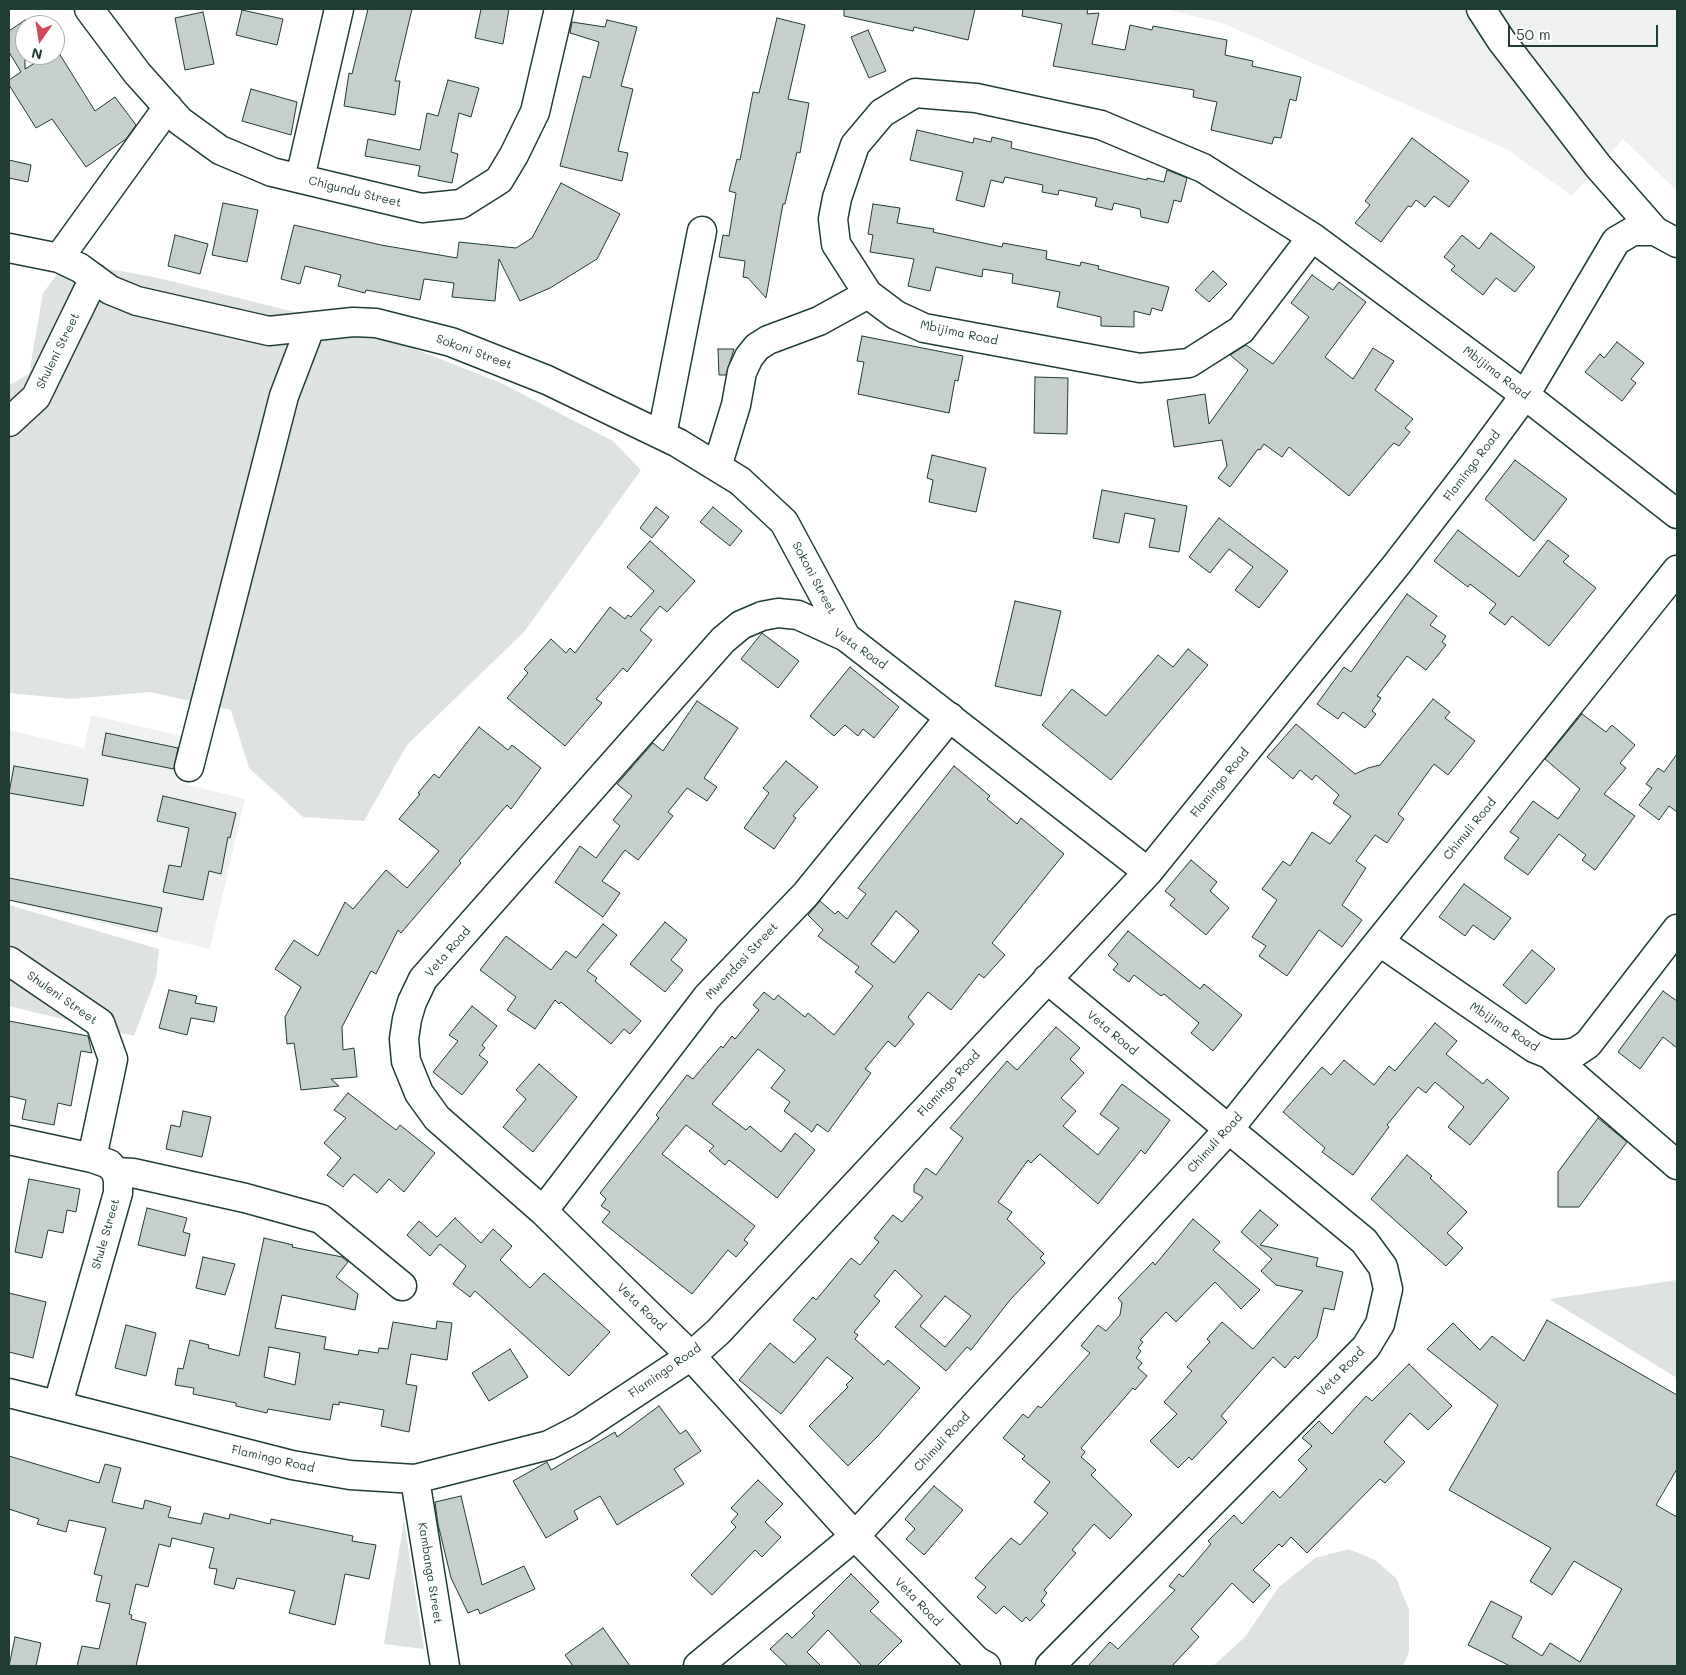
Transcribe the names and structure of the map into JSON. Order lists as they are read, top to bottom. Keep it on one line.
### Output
{"streets":{"street":["Chigundu Street","Mbijima Road","Shuleni Street","Sokoni Street","Flamingo Road","Veta Road","Chimuli Road","Mwendasi Street","Shule Street","Kambanga Street"]},"crossings":[["Mbijima Road","Flamingo Road"],["Mbijima Road","Chimuli Road"],["Shuleni Street","Sokoni Street"],["Sokoni Street","Veta Road"],["Flamingo Road","Veta Road"],["Flamingo Road","Shule Street"],["Flamingo Road","Kambanga Street"],["Veta Road","Chimuli Road"],["Veta Road","Mwendasi Street"]],"scale_bar":"50 m","north":"bottom"}
